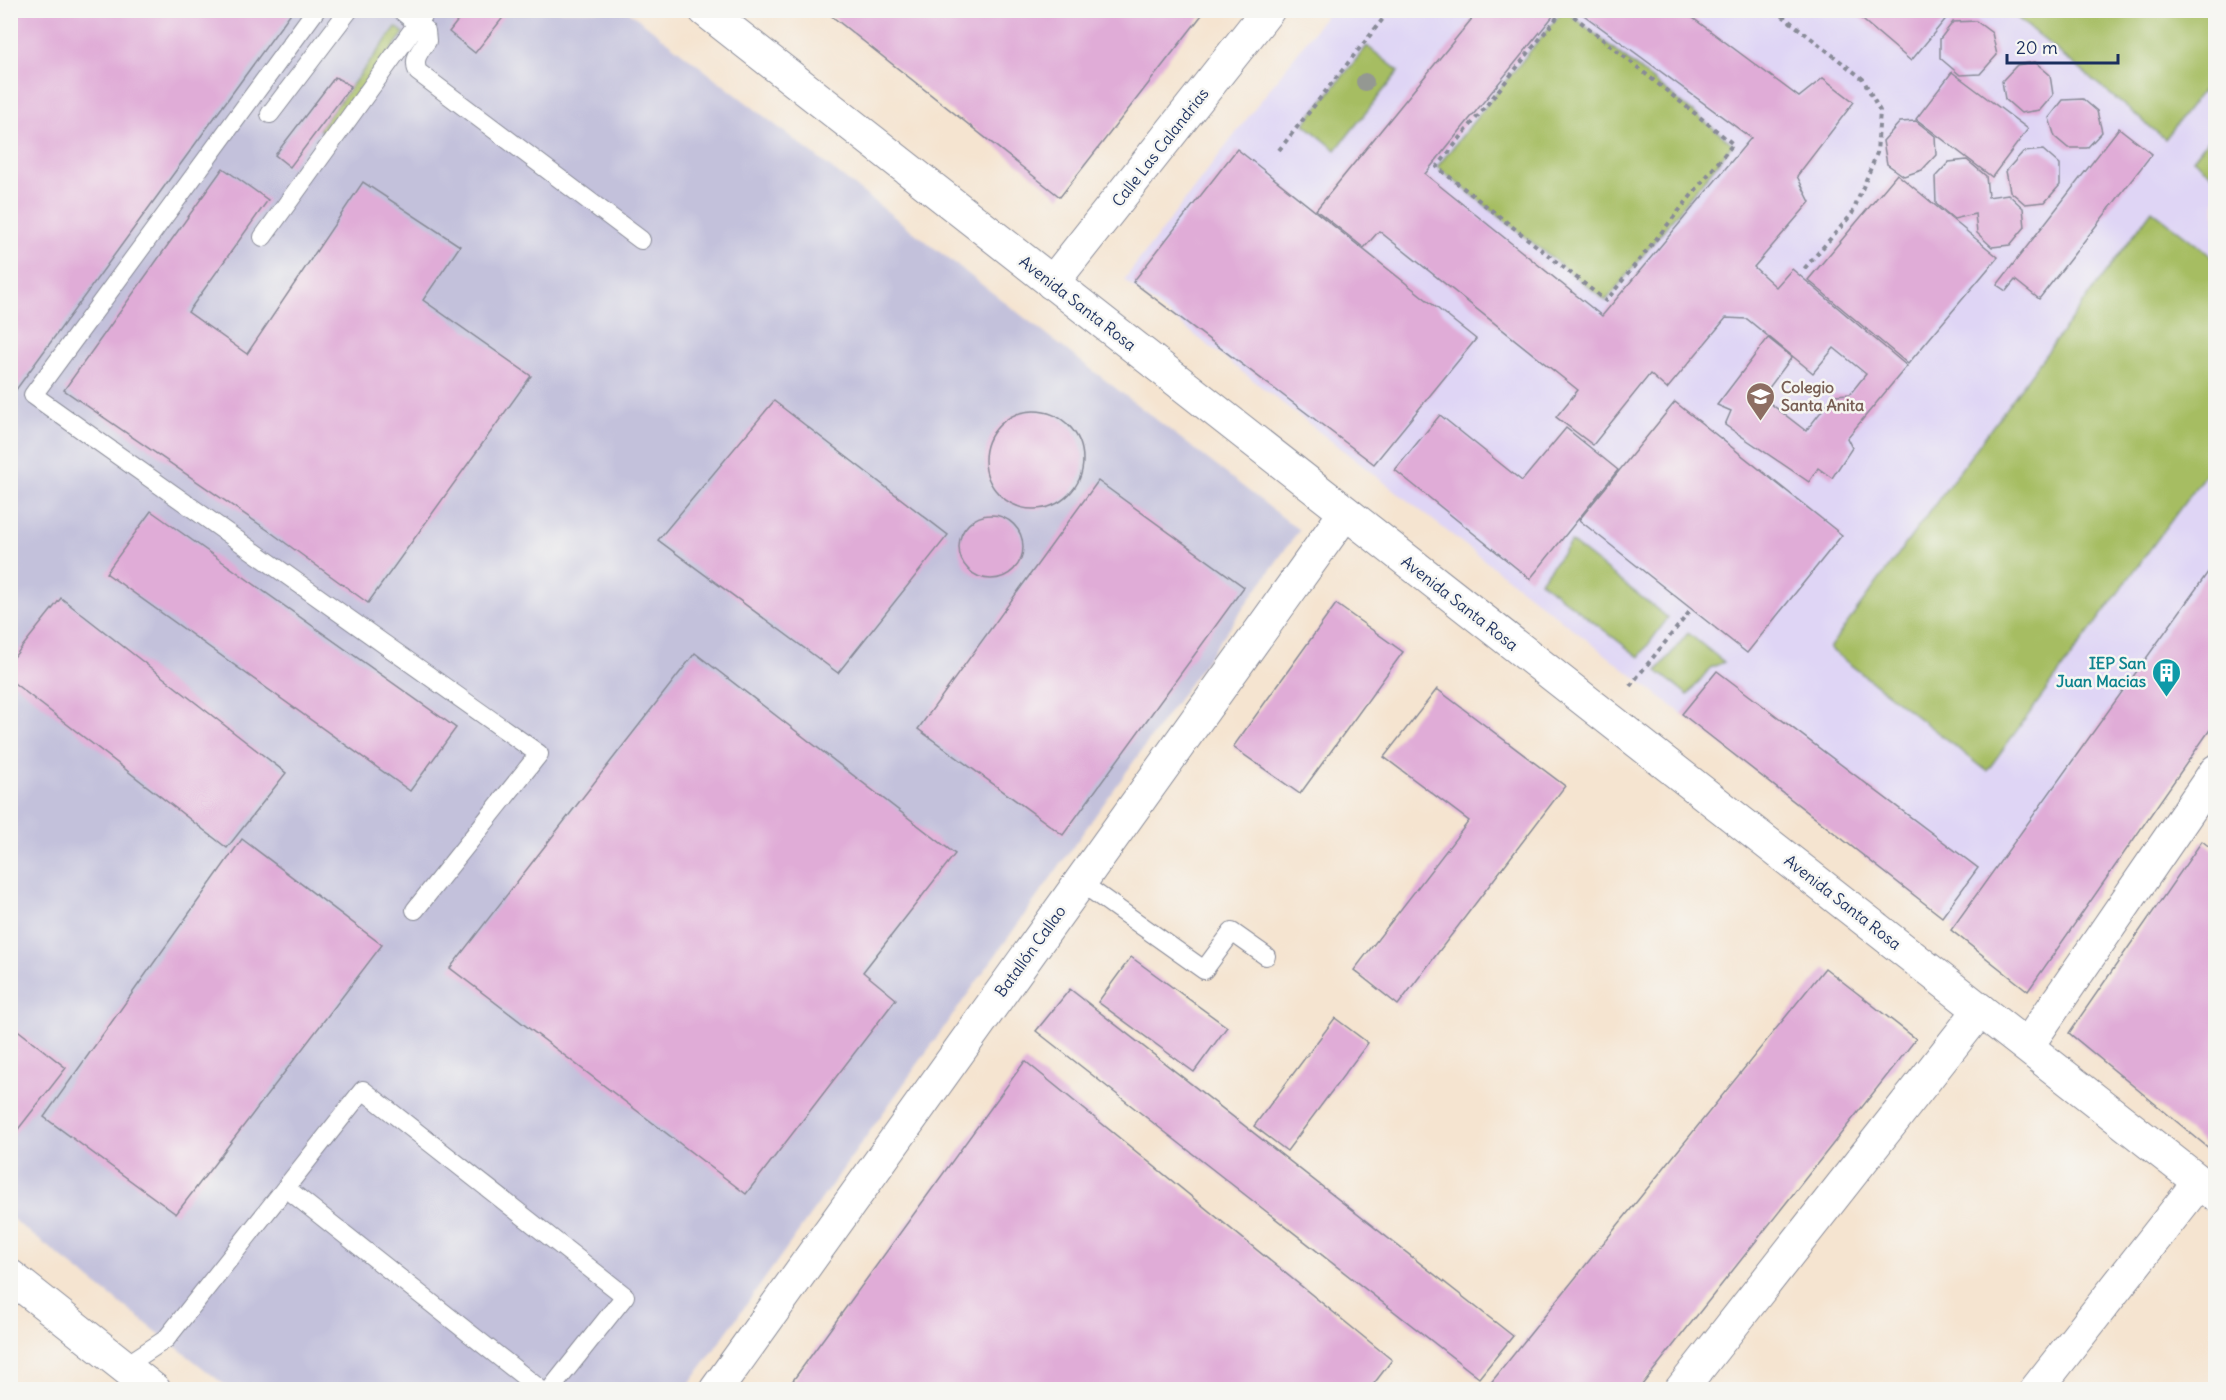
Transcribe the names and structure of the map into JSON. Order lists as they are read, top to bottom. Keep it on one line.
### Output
{"streets":{"street":["Calle Las Calandrias","Avenida Santa Rosa","Batallón Callao"]},"crossings":[["Calle Las Calandrias","Avenida Santa Rosa"],["Avenida Santa Rosa","Batallón Callao"]],"places":{"school or university":["Colegio Santa Anita"],"building":["IEP San Juan Macias"]},"scale_bar":"20 m"}
